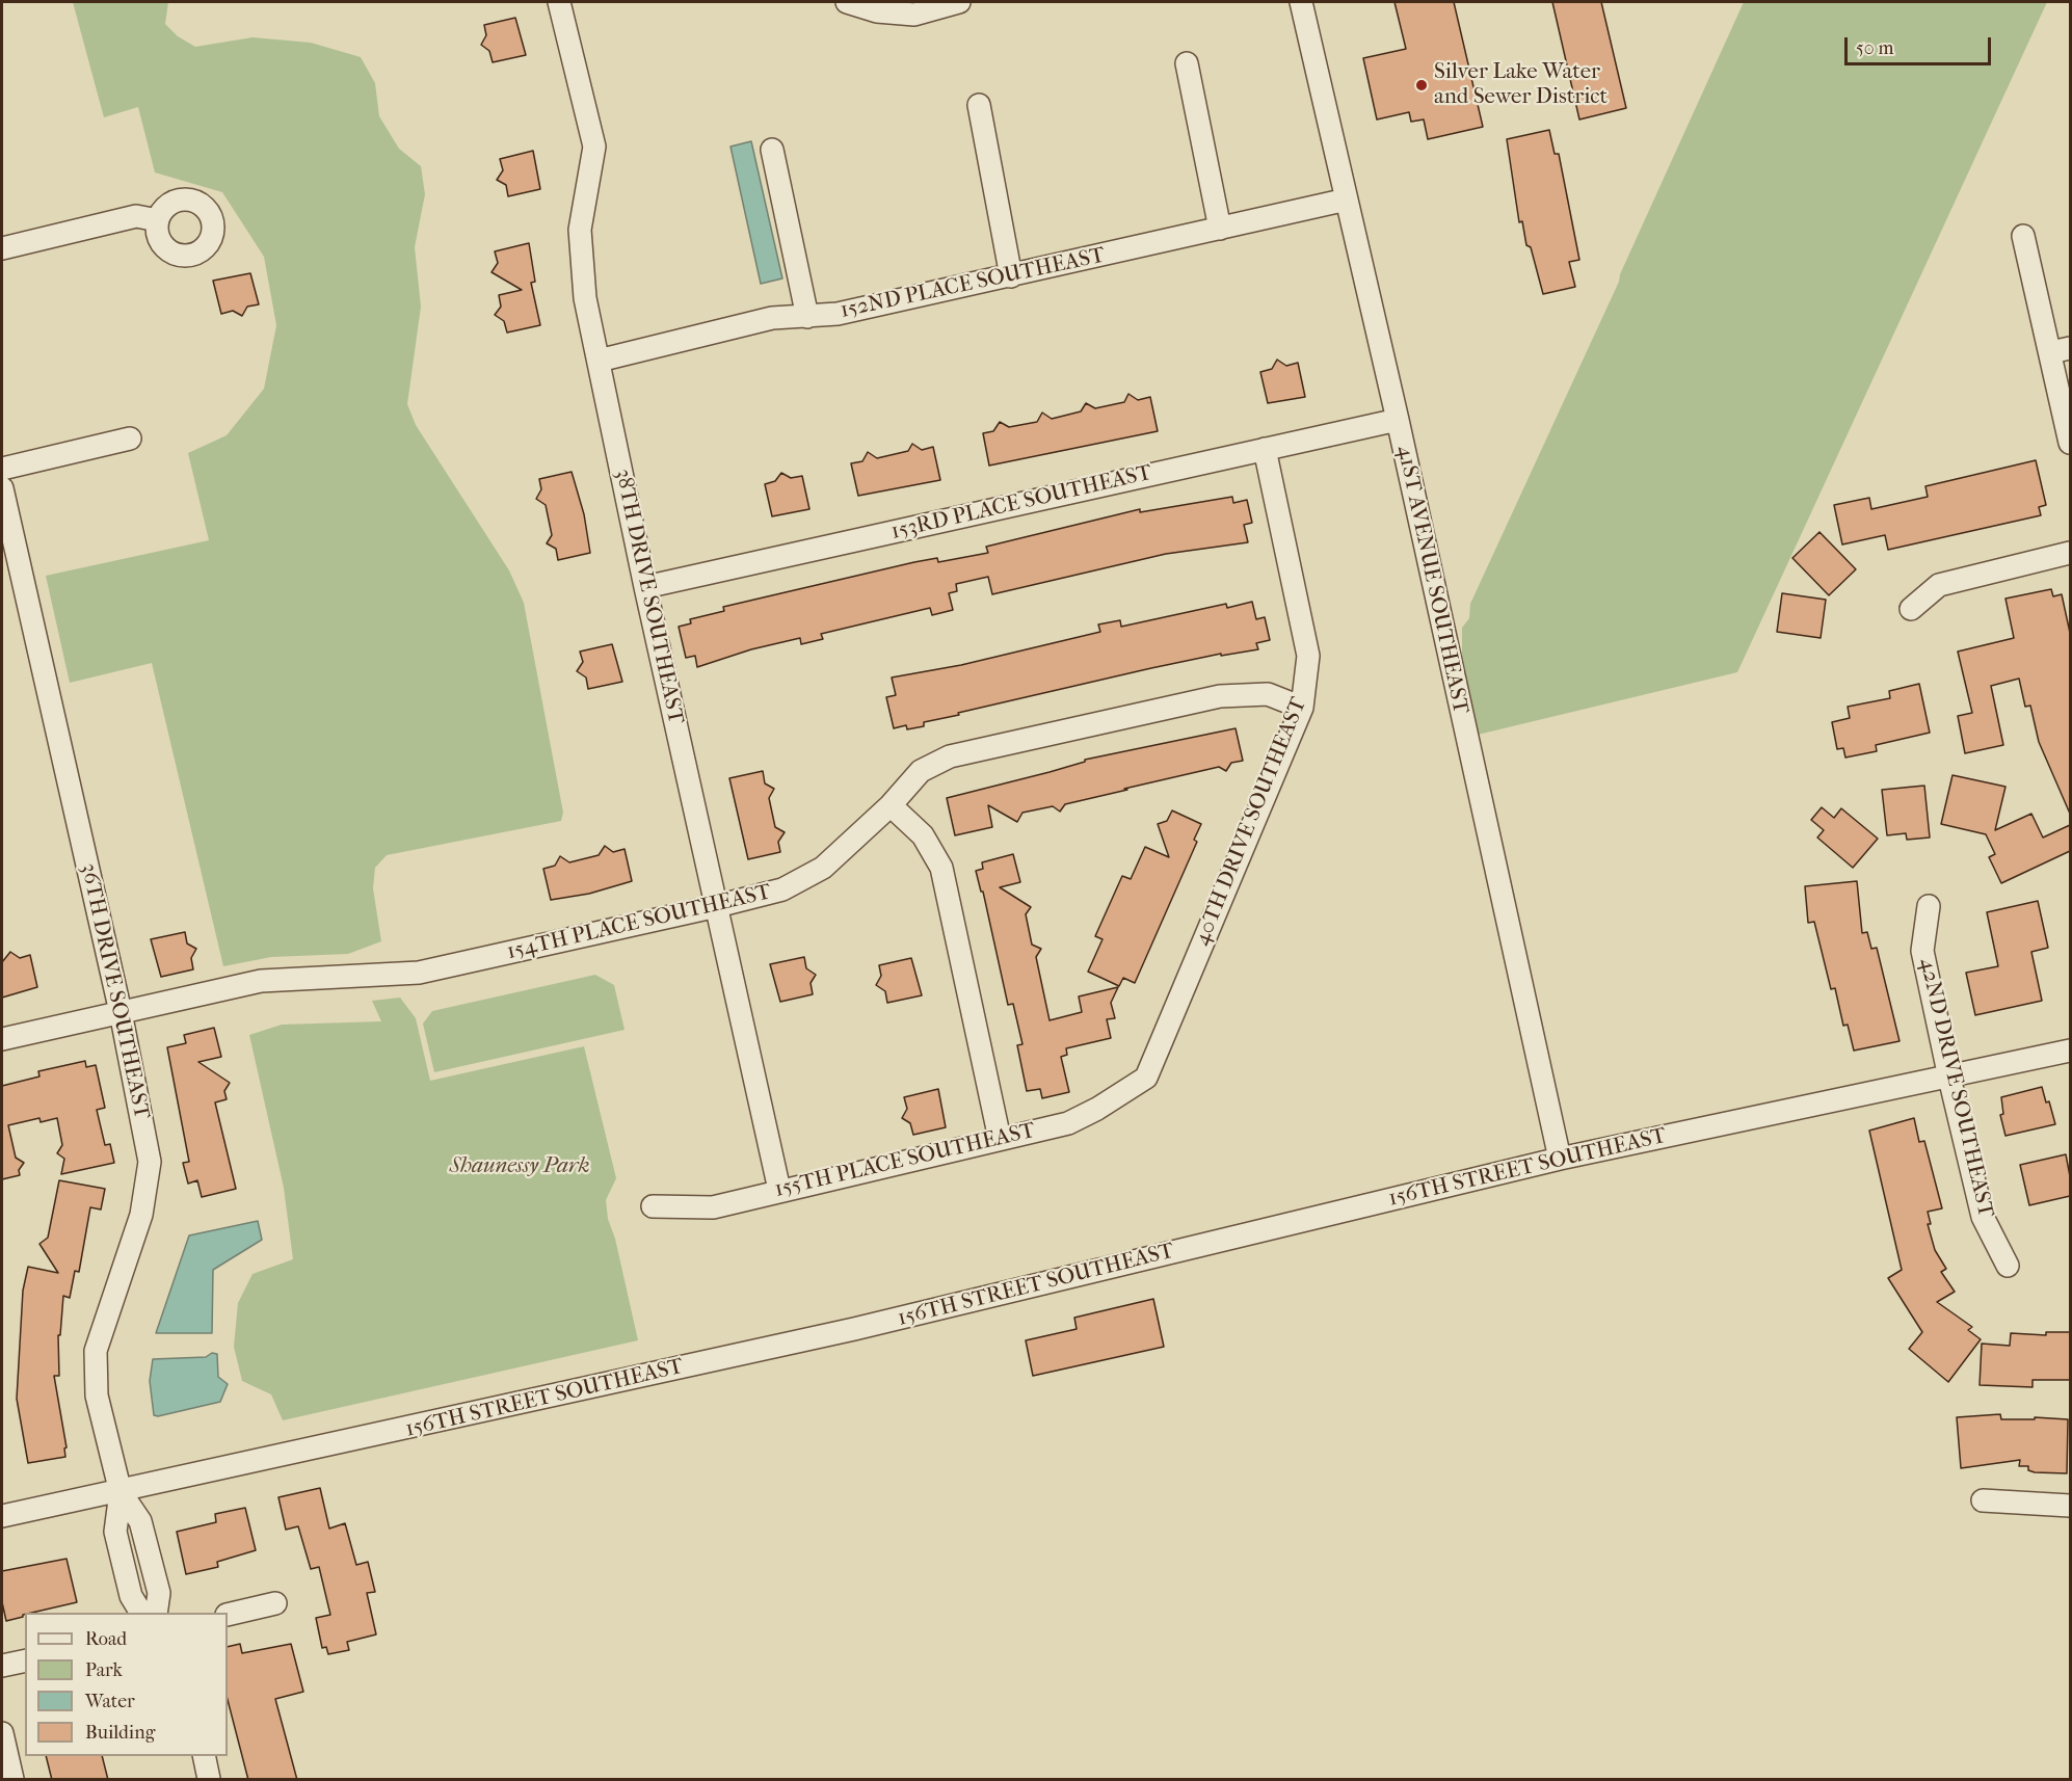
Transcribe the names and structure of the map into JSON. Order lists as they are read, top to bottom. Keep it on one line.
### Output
{"streets":{"street":["152ND PLACE SOUTHEAST","153RD PLACE SOUTHEAST","41ST AVENUE SOUTHEAST","38TH DRIVE SOUTHEAST","40TH DRIVE SOUTHEAST","154TH PLACE SOUTHEAST","36TH DRIVE SOUTHEAST","42ND DRIVE SOUTHEAST","155TH PLACE SOUTHEAST","156TH STREET SOUTHEAST"]},"crossings":[["152ND PLACE SOUTHEAST","41ST AVENUE SOUTHEAST"],["152ND PLACE SOUTHEAST","38TH DRIVE SOUTHEAST"],["153RD PLACE SOUTHEAST","41ST AVENUE SOUTHEAST"],["153RD PLACE SOUTHEAST","38TH DRIVE SOUTHEAST"],["153RD PLACE SOUTHEAST","40TH DRIVE SOUTHEAST"],["41ST AVENUE SOUTHEAST","156TH STREET SOUTHEAST"],["38TH DRIVE SOUTHEAST","154TH PLACE SOUTHEAST"],["38TH DRIVE SOUTHEAST","155TH PLACE SOUTHEAST"],["40TH DRIVE SOUTHEAST","154TH PLACE SOUTHEAST"],["40TH DRIVE SOUTHEAST","155TH PLACE SOUTHEAST"],["154TH PLACE SOUTHEAST","36TH DRIVE SOUTHEAST"],["36TH DRIVE SOUTHEAST","156TH STREET SOUTHEAST"],["42ND DRIVE SOUTHEAST","156TH STREET SOUTHEAST"]],"parks":["Shaunessy Park"],"places":["Silver Lake Water and Sewer District"],"legend":["Road","Park","Water","Building"],"scale_bar":"50 m"}
